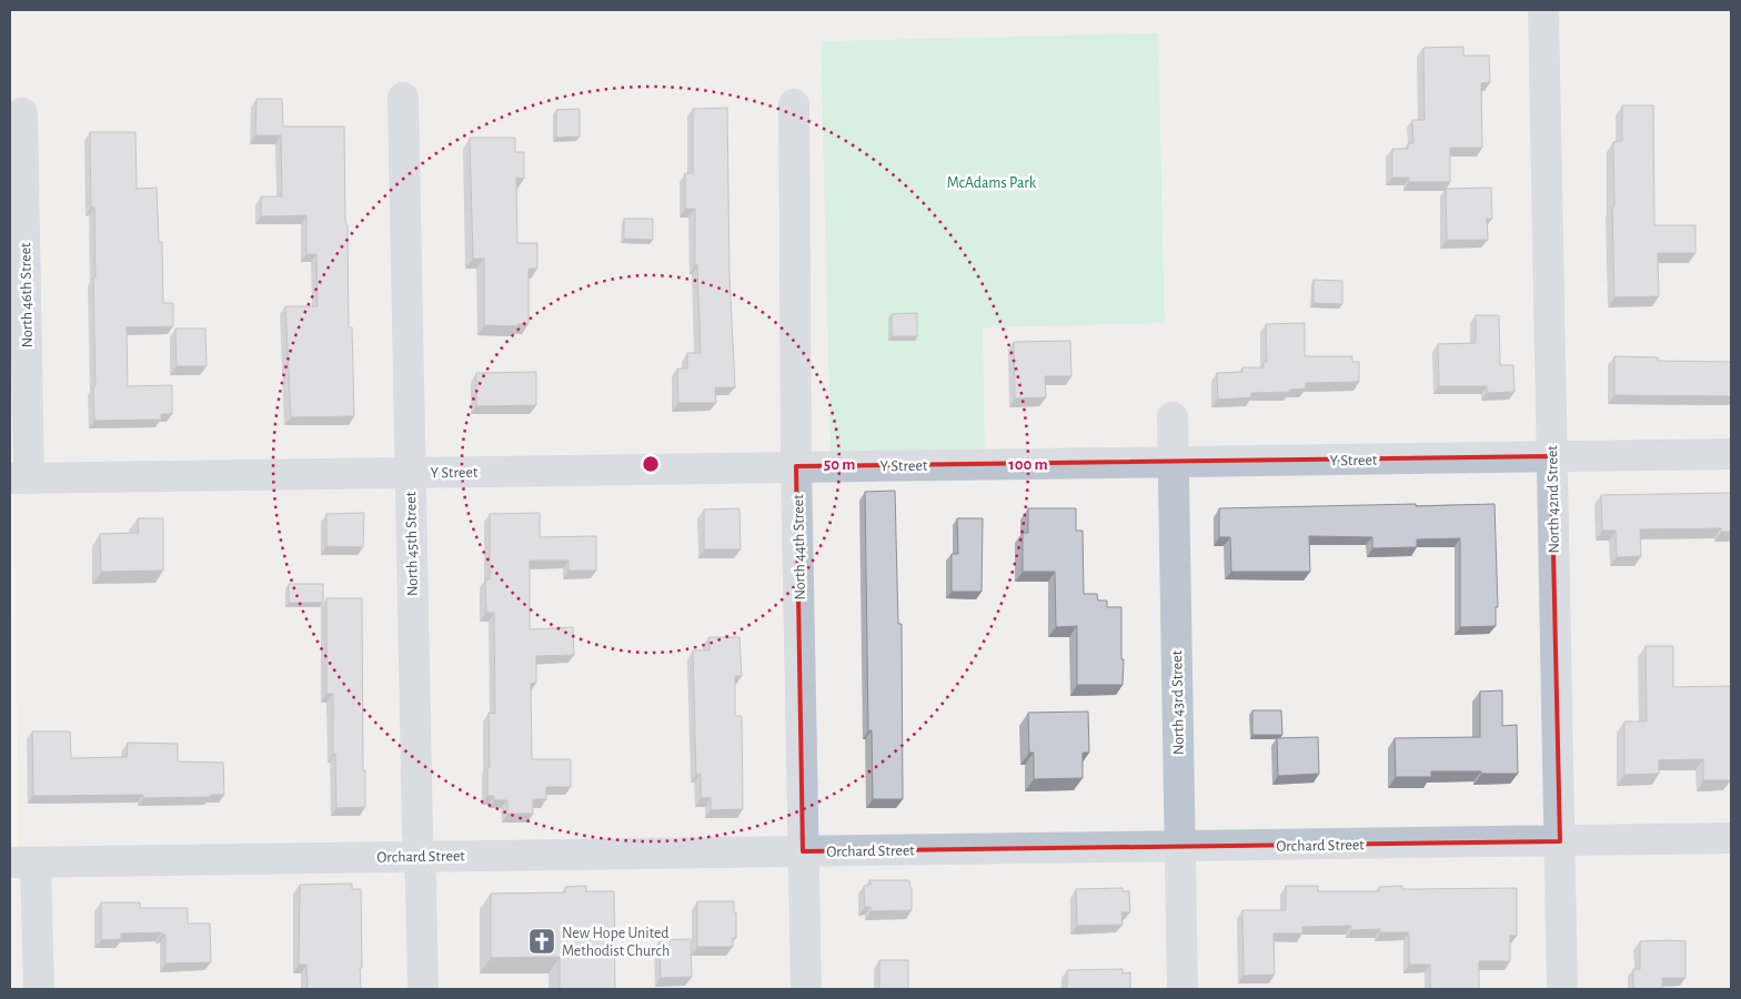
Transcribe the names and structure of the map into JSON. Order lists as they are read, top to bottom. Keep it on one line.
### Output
{"streets":{"street":["North 46th Street","Y Street","North 42nd Street","North 45th Street","North 44th Street","North 43rd Street","Orchard Street"]},"crossings":[["North 46th Street","Y Street"],["Y Street","North 42nd Street"],["Y Street","North 45th Street"],["Y Street","North 44th Street"],["Y Street","North 43rd Street"],["North 42nd Street","Orchard Street"],["North 45th Street","Orchard Street"],["North 44th Street","Orchard Street"],["North 43rd Street","Orchard Street"]],"parks":["McAdams Park"],"places":{"church":["New Hope United Methodist Church"]},"rings":["50 m","100 m"]}
